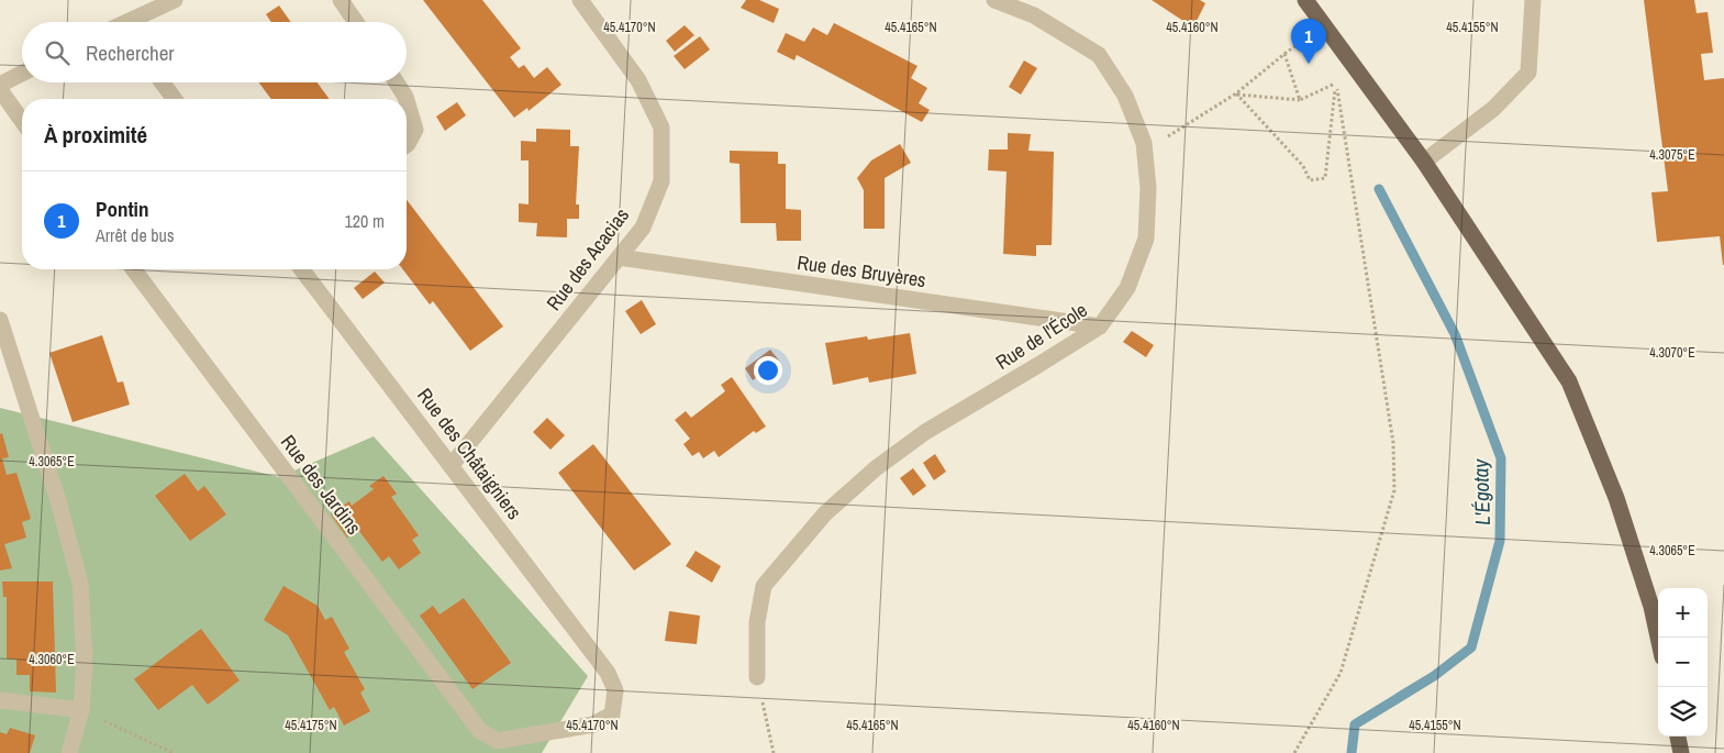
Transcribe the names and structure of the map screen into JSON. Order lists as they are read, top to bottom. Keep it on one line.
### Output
{"streets":{"street":["Rue des Acacias","Rue des Bruyères","Rue de l'École","Rue des Châtaigniers","Rue des Jardins"]},"crossings":[["Rue des Acacias","Rue des Bruyères"],["Rue des Acacias","Rue des Châtaigniers"],["Rue des Bruyères","Rue de l'École"],["Rue des Châtaigniers","Rue des Jardins"]],"water":["L'Égotay"],"page":{"pins":"1","search":"Rechercher","heading":"À proximité","list":[{"mark":"1","name":"Pontin","note":"Arrêt de bus","value":"120 m"}],"map_buttons":["+","−"]},"coordinates":["45.4170°N","45.4165°N","45.4160°N","45.4155°N","4.3075°E","4.3070°E","4.3065°E","4.3060°E","45.4175°N"]}
